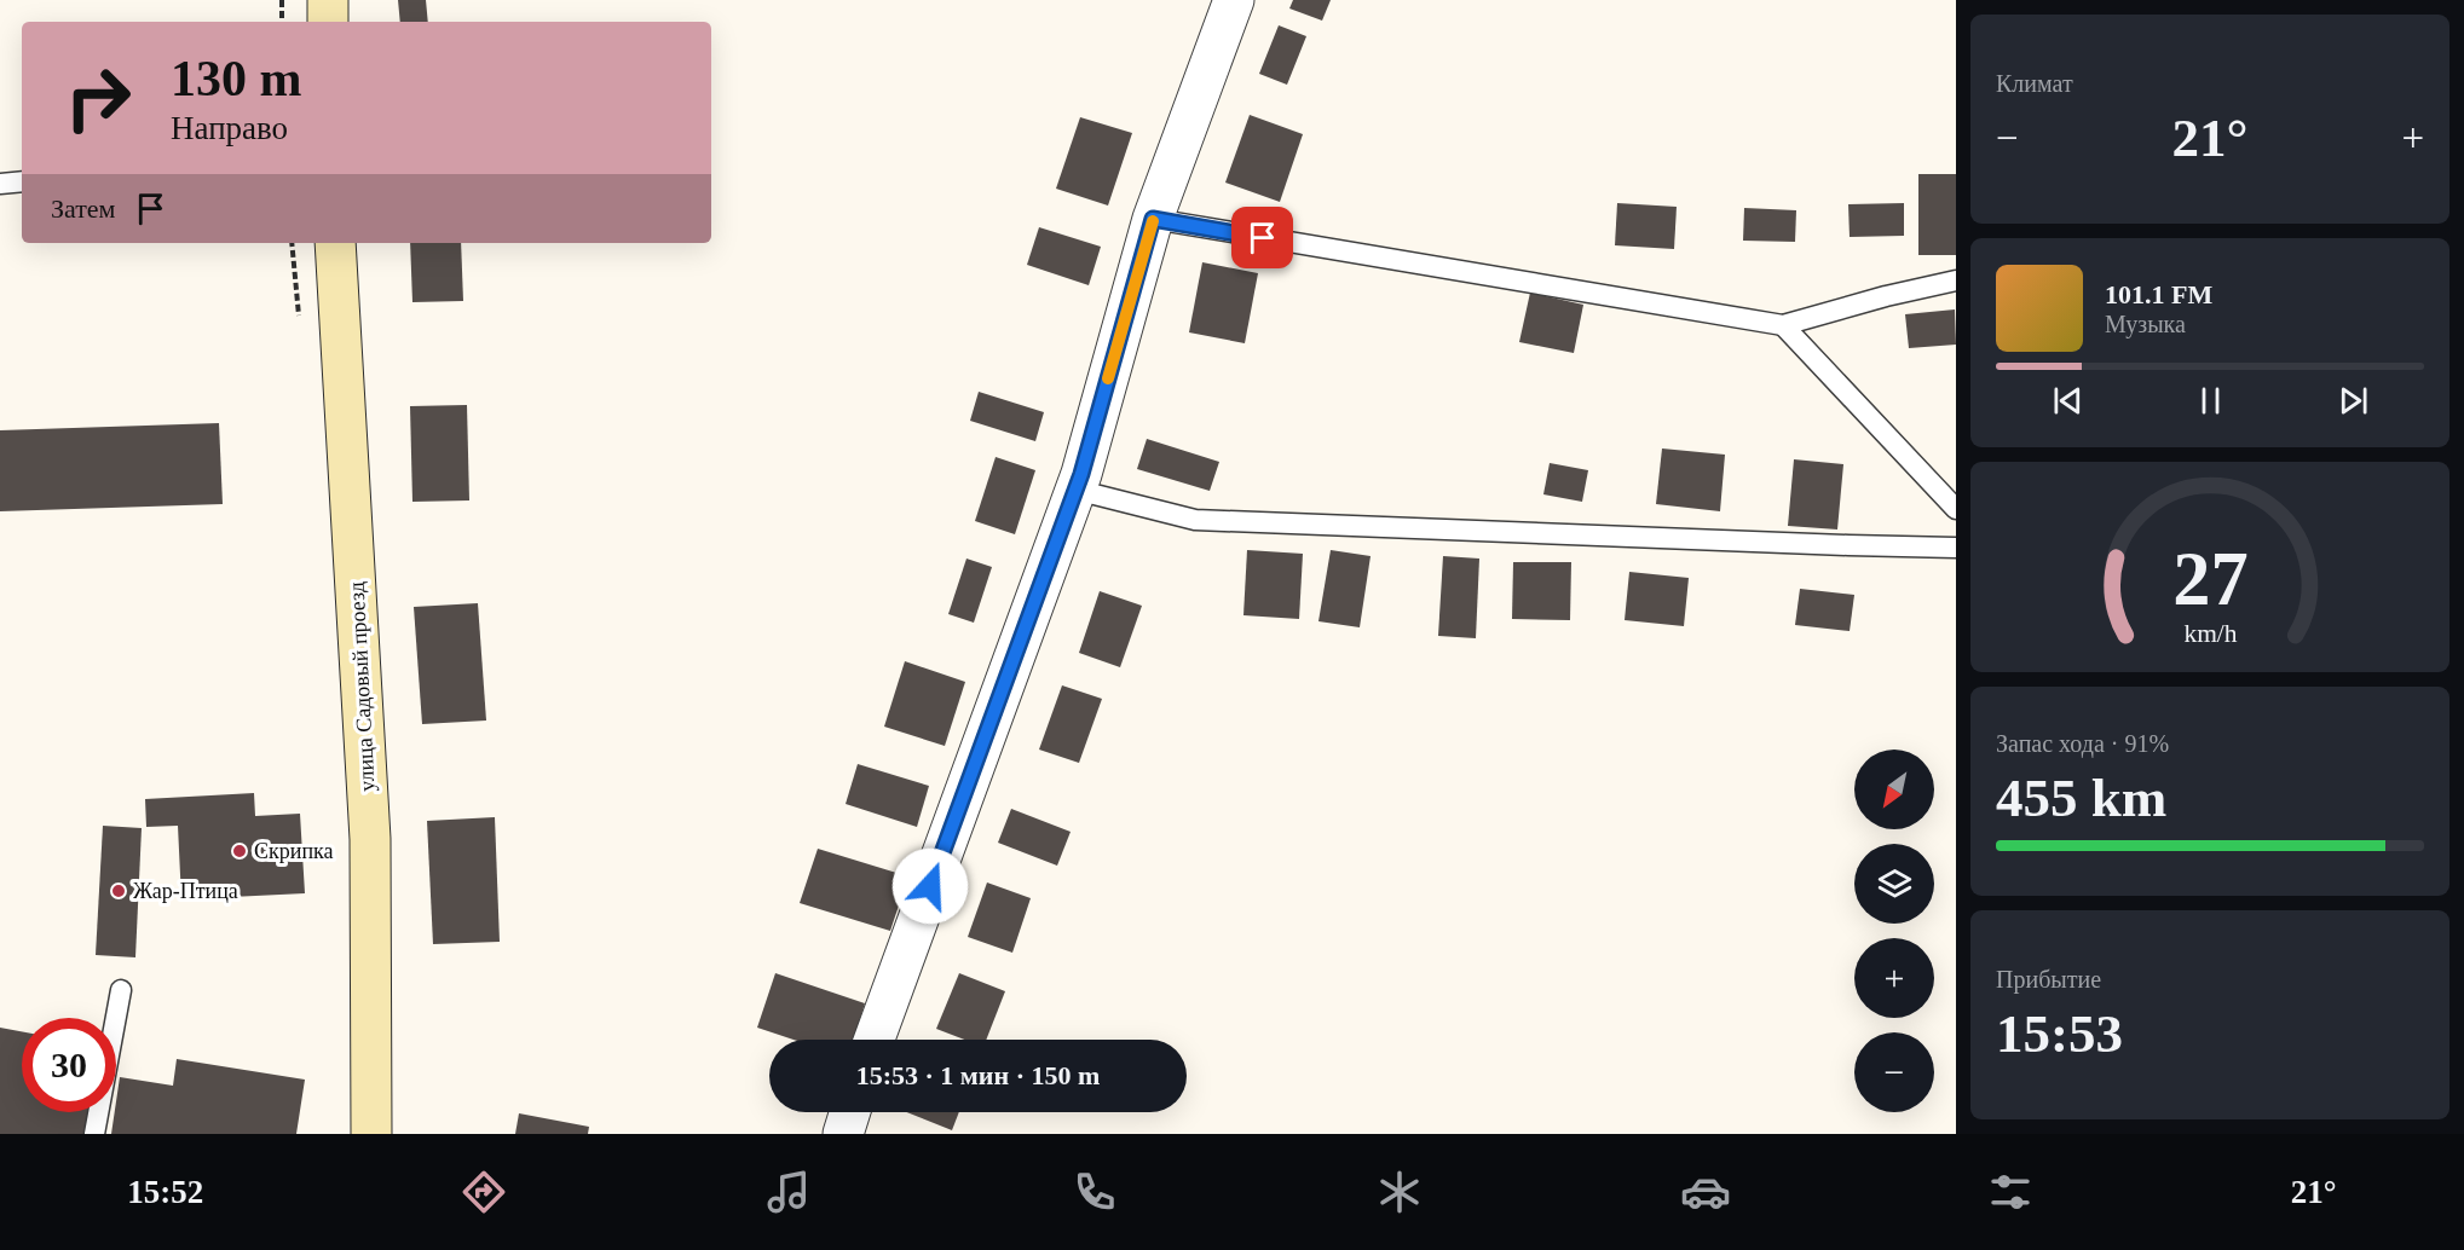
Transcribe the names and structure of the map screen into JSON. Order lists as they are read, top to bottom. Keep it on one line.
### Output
{"streets":{"street":["улица Садовый проезд"]},"places":["Скрипка","Жар-Птица"],"north":"bottom left","page":{"tile":["Климат",["Запас хода · 91%","455 km"],["Прибытие","15:53"]],"turn":["130 m","Направо"],"heat":["−","21°","+"],"then":"Затем","song":["101.1 FM","Музыка"],"map_buttons":["+","−"],"limit":"30","trip":"15:53 · 1 мин · 150 m","tabs":["15:52","21°"],"gauge":["27","km/h"]}}
